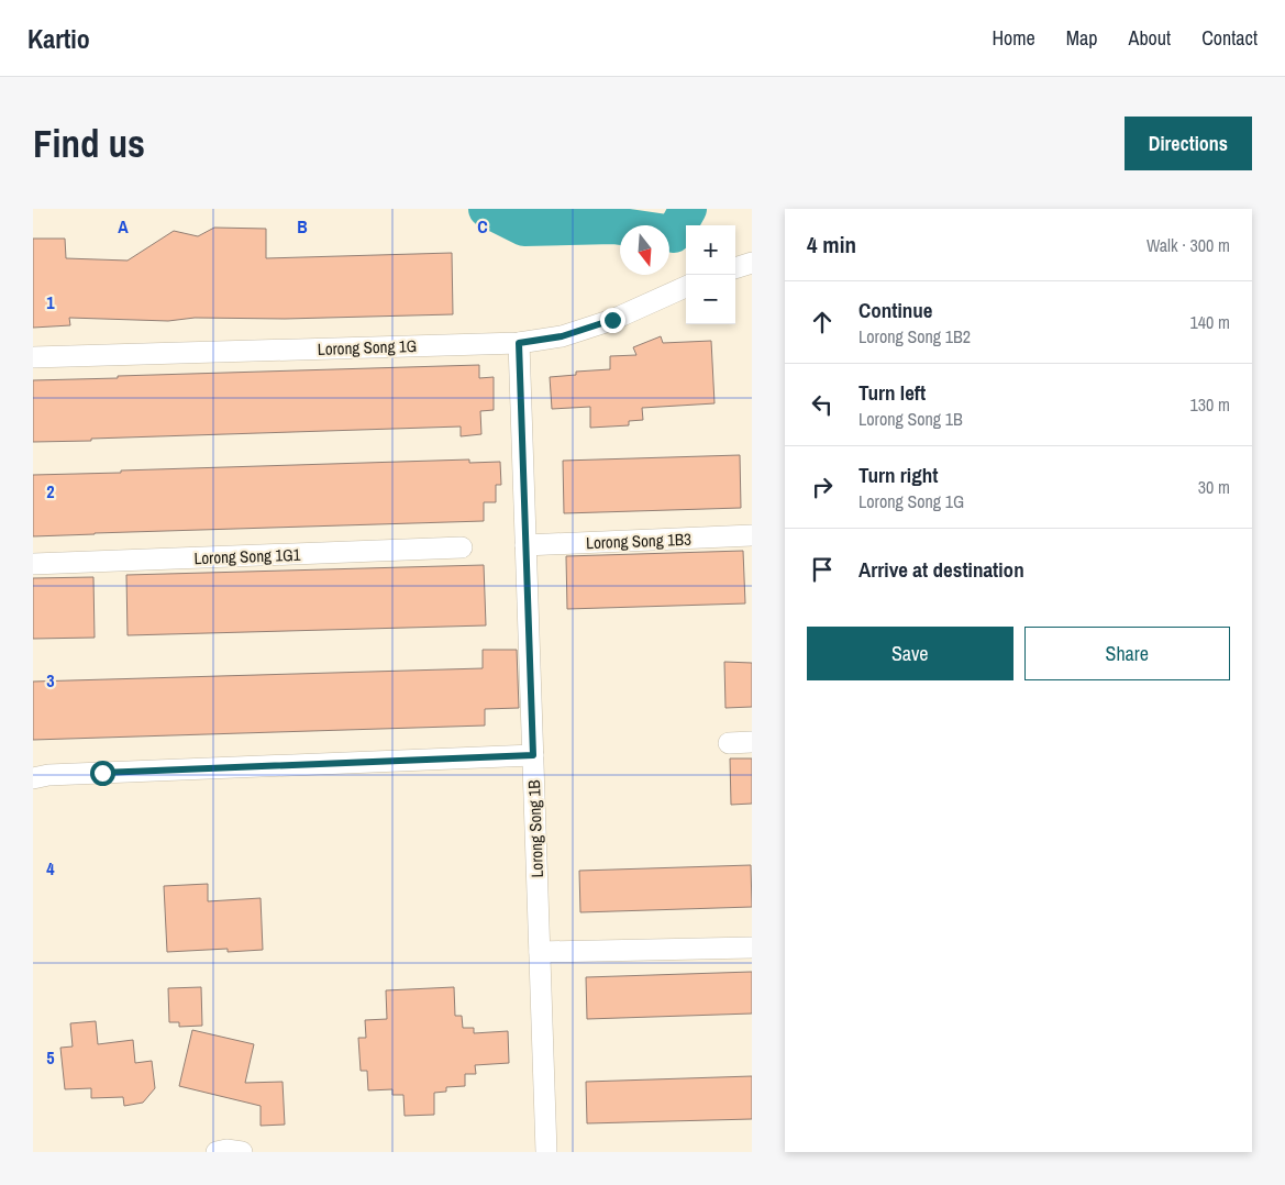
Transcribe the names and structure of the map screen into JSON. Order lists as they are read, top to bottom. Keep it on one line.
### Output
{"streets":{"street":["Lorong Song 1G","Lorong Song 1B3","Lorong Song 1G1","Lorong Song 1B"]},"crossings":[["Lorong Song 1G","Lorong Song 1B"],["Lorong Song 1B3","Lorong Song 1B"]],"north":"bottom","page":{"header":"Kartio","nav":["Home","Map","About","Contact"],"buttons":["Directions",["Save","Share"]],"title":"Find us","heading":["4 min","Walk · 300 m"],"map_buttons":["+","−"],"list":[["Continue","Lorong Song 1B2","140 m"],["Turn left","Lorong Song 1B","130 m"],["Turn right","Lorong Song 1G","30 m"],"Arrive at destination"]},"grid":{"columns":["A","B","C"],"rows":["1","2","3","4","5"]}}
